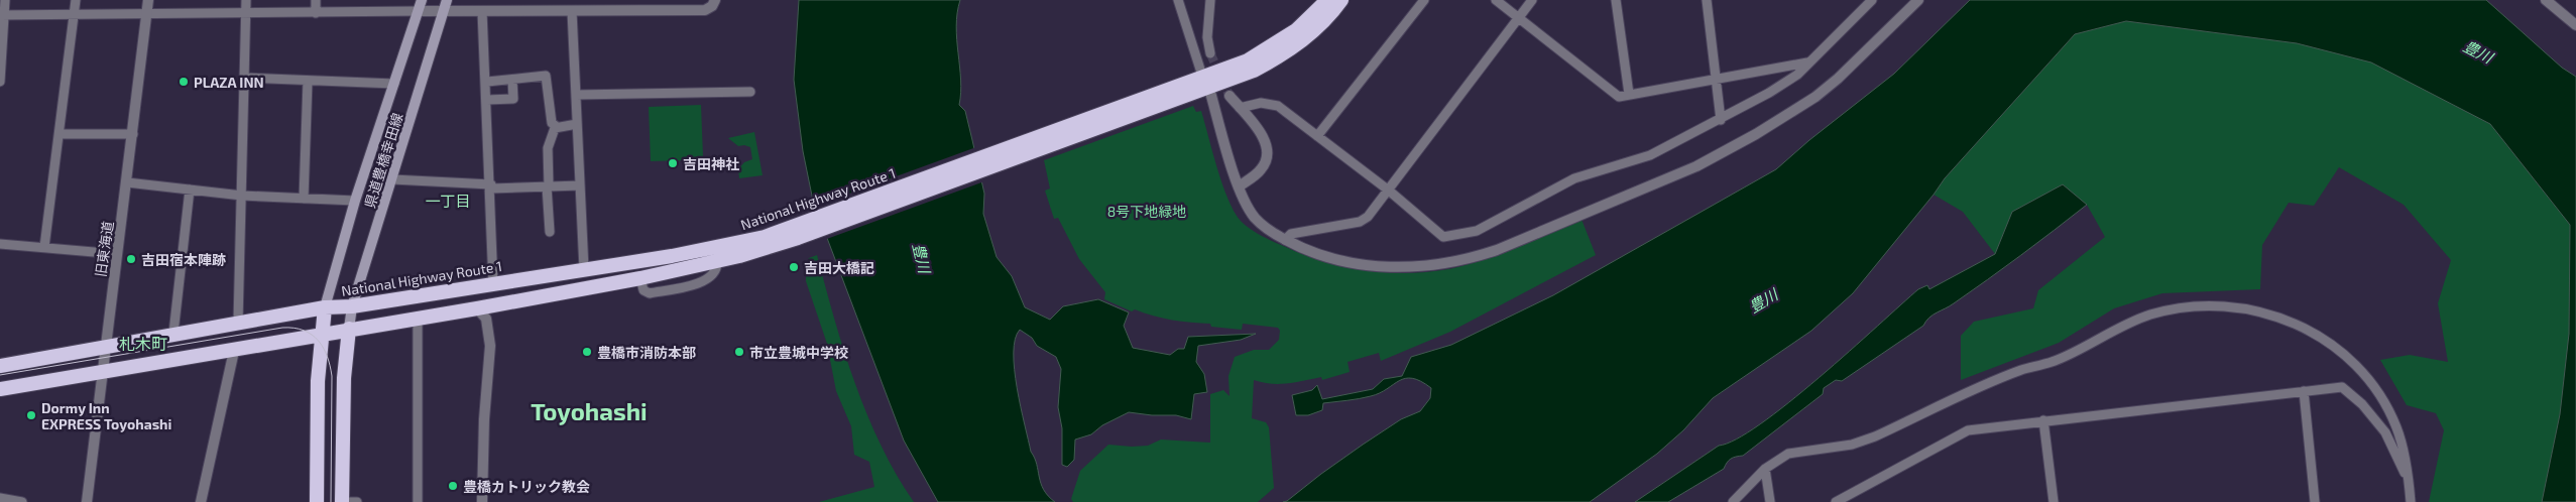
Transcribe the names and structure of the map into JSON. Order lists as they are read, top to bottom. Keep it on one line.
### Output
{"streets":{"highway":["National Highway Route 1"],"main road":["県道豊橋幸田線"],"street":["旧東海道"]},"crossings":[["県道豊橋幸田線","National Highway Route 1"],["National Highway Route 1","旧東海道"]],"districts":["一丁目","札木町","Toyohashi"],"water":["豊川"],"parks":["8号下地緑地"],"places":["PLAZA INN","吉田神社","吉田宿本陣跡","吉田大橋記","豊橋市消防本部","市立豊城中学校","Dormy Inn EXPRESS Toyohashi","豊橋カトリック教会"]}
